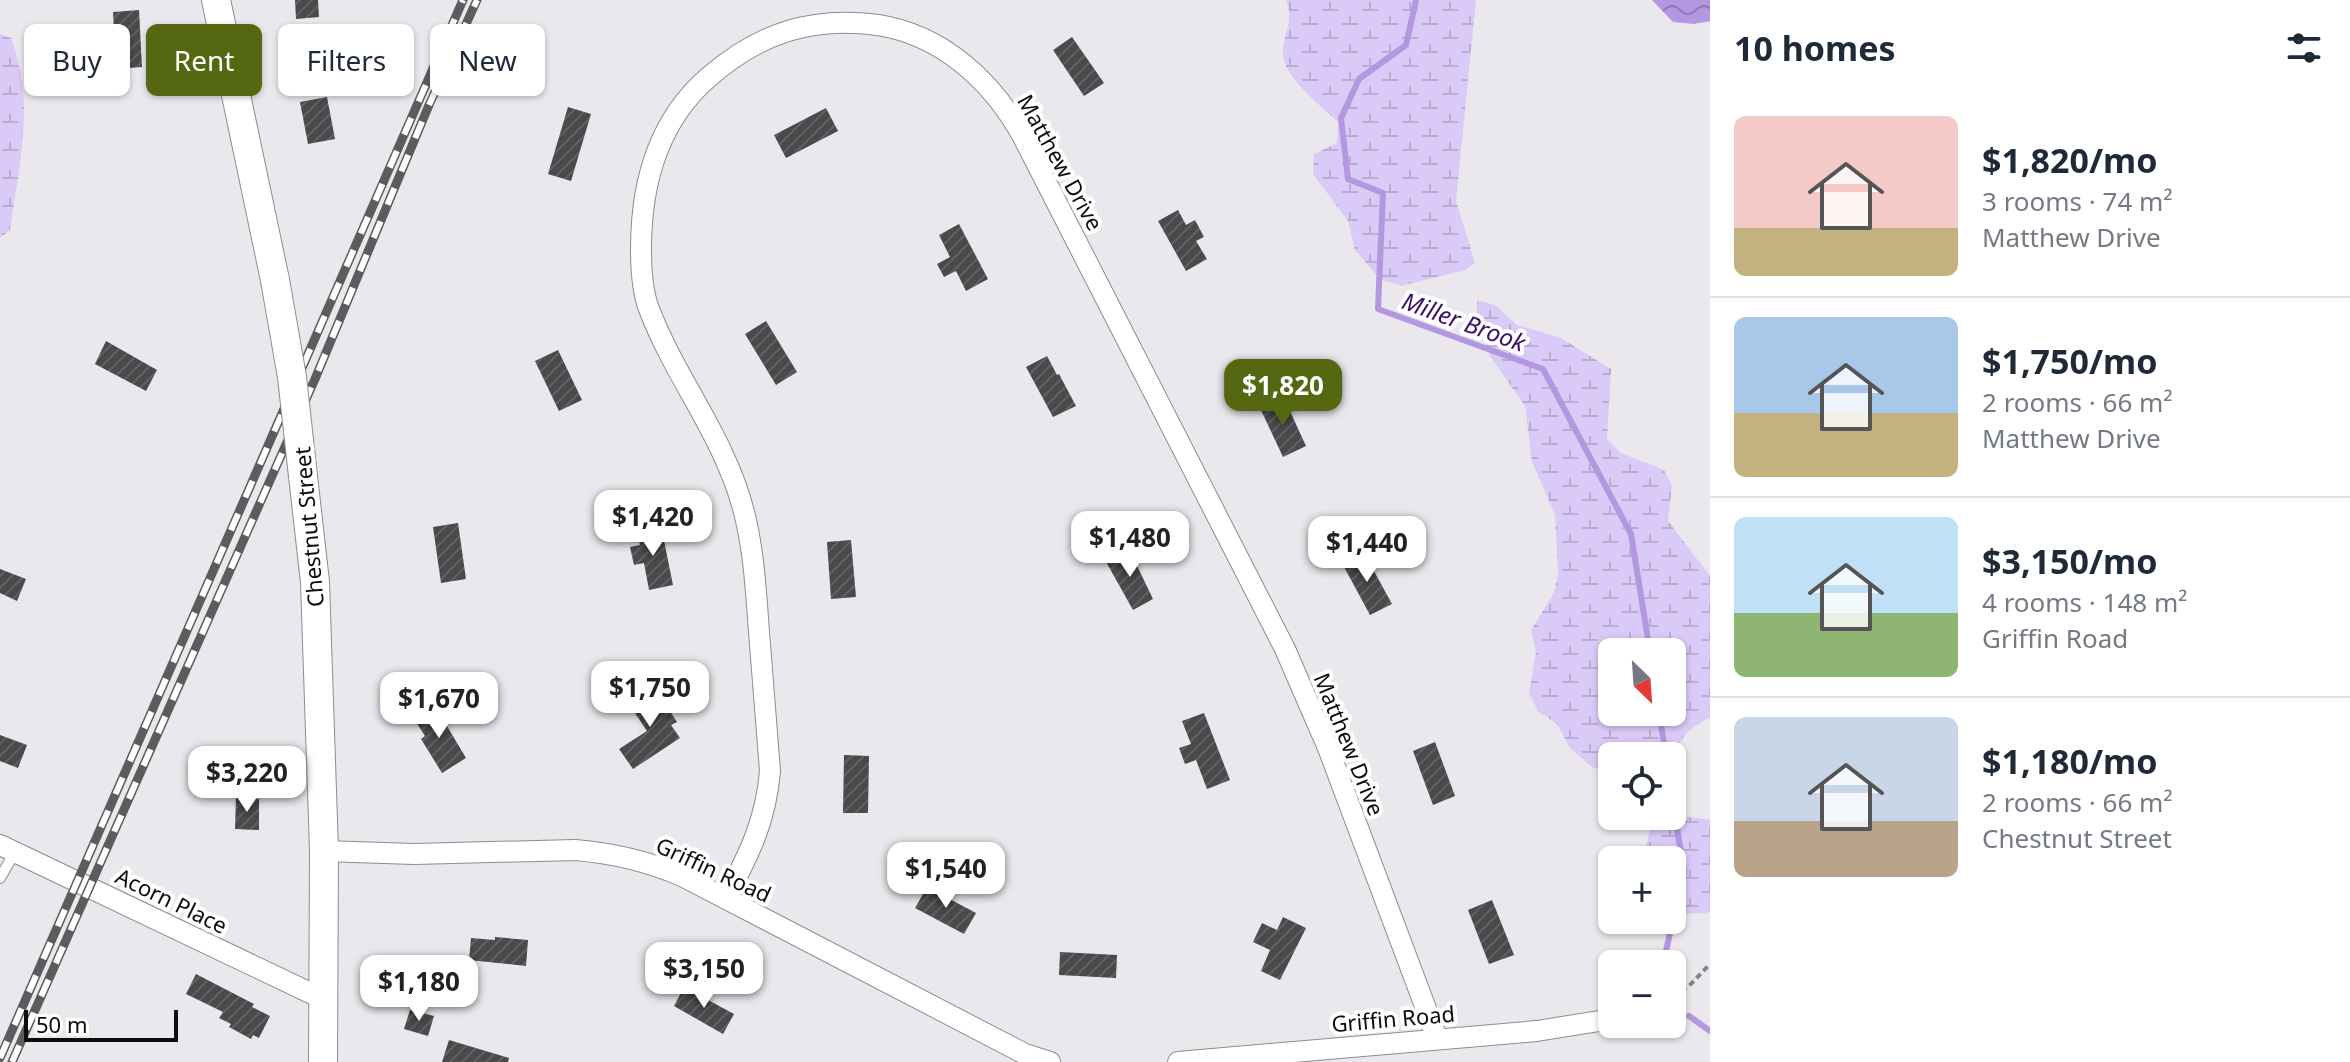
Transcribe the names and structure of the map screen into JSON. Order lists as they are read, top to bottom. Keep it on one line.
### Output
{"streets":{"main road":["Chestnut Street"],"street":["Matthew Drive","Griffin Road","Acorn Place"]},"crossings":[["Matthew Drive","Griffin Road"],["Chestnut Street","Griffin Road"],["Chestnut Street","Acorn Place"]],"water":["Miller Brook"],"scale_bar":"50 m","north":"bottom right","page":{"heading":"10 homes","chip":["Buy","Rent","Filters","New"],"list":[{"name":"$1,820/mo","note":"3 rooms · 74 m² · Matthew Drive"},{"name":"$1,750/mo","note":"2 rooms · 66 m² · Matthew Drive"},{"name":"$3,150/mo","note":"4 rooms · 148 m² · Griffin Road"},{"name":"$1,180/mo","note":"2 rooms · 66 m² · Chestnut Street"}],"price":["$1,820","$1,420","$1,480","$1,440","$1,750","$1,670","$3,220","$1,540","$3,150","$1,180"],"map_buttons":["+","−"],"scale":"50 m"}}
